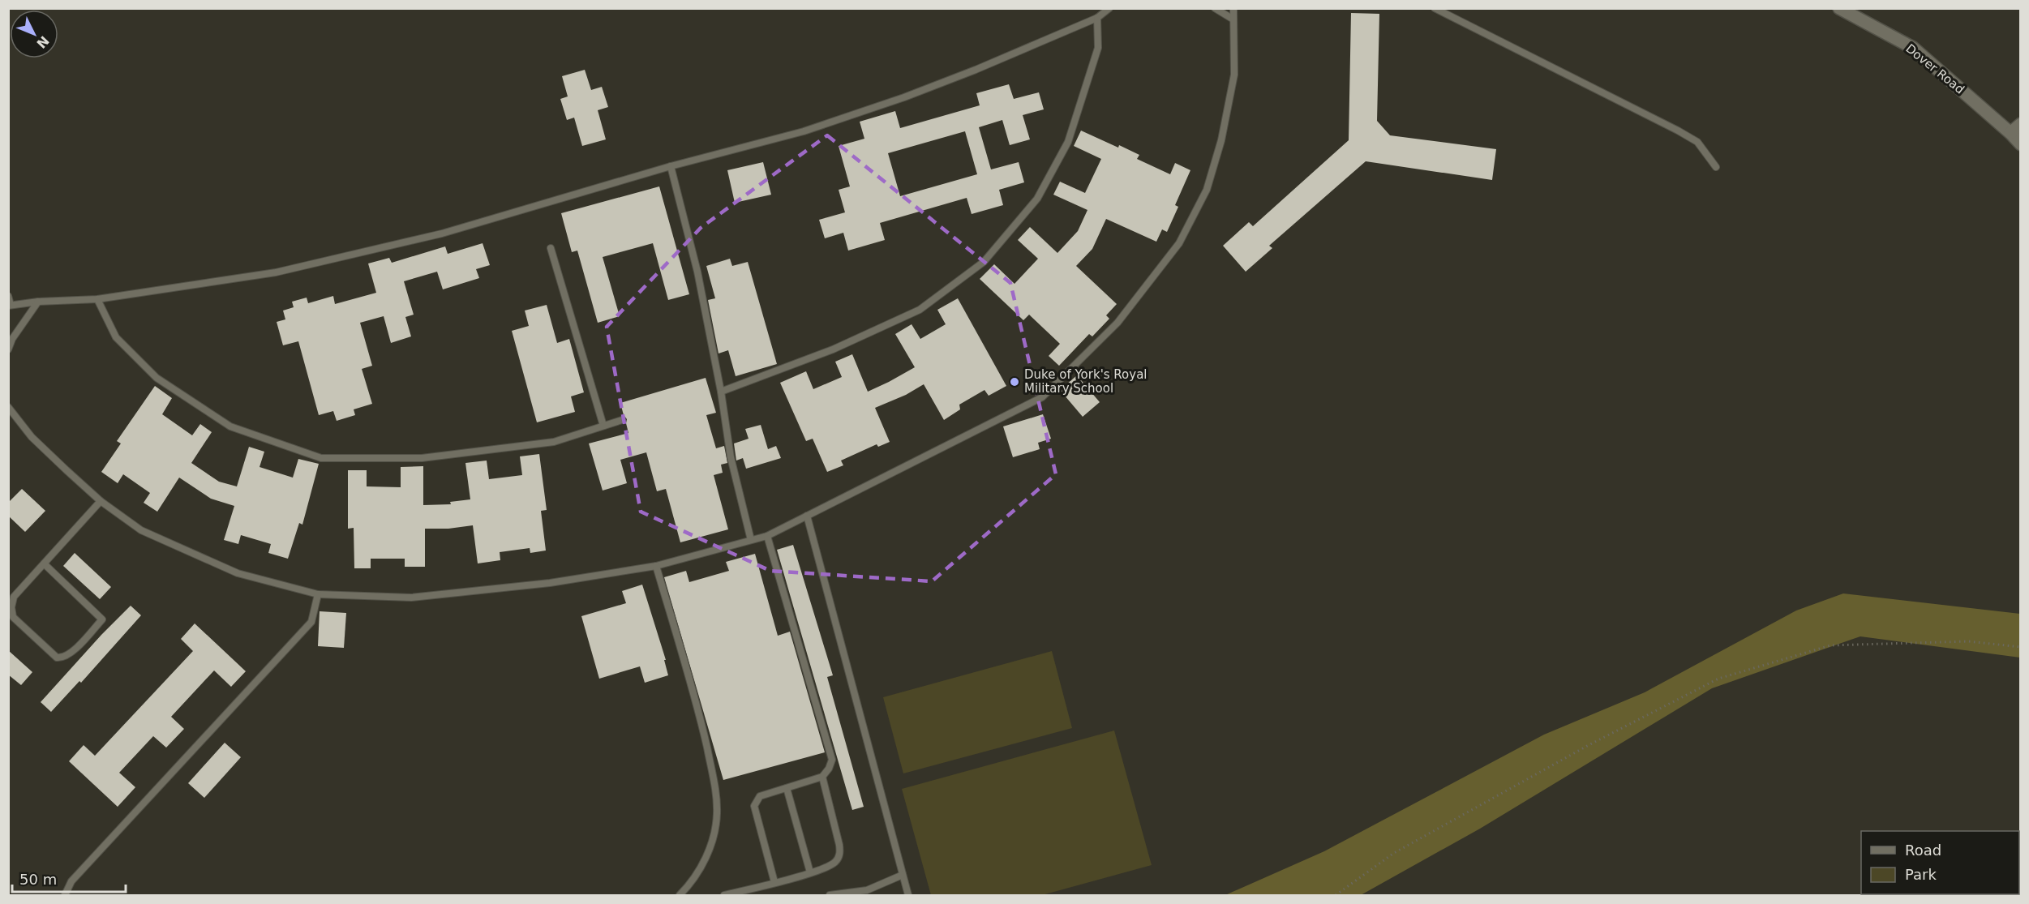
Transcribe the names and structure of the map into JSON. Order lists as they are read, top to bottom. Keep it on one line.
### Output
{"streets":{"street":["Dover Road"]},"places":["Duke of York's Royal Military School"],"legend":["Road","Park"],"scale_bar":"50 m","north":"bottom right"}
